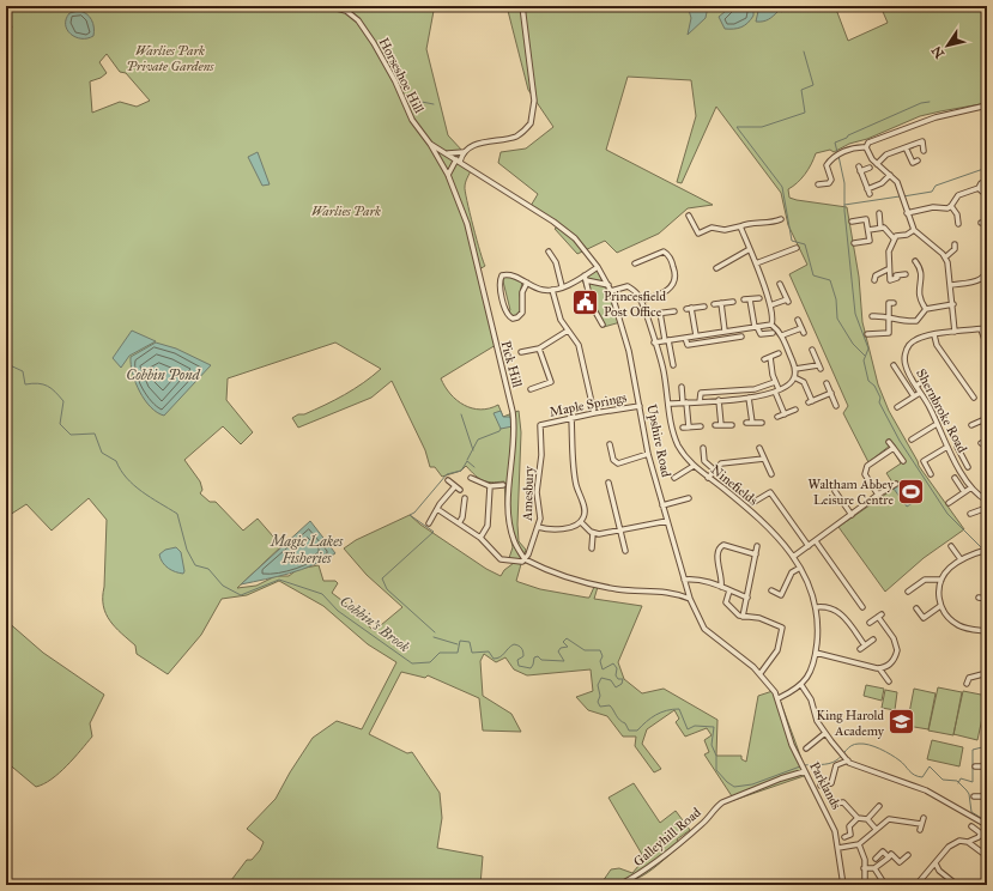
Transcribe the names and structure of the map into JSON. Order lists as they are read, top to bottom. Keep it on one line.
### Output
{"streets":{"street":["Horseshoe Hill","Pick Hill","Maple Springs","Shernbroke Road","Upshire Road","Ninefields","Amesbury","Parklands","Galleyhill Road"]},"crossings":[["Horseshoe Hill","Pick Hill"],["Horseshoe Hill","Upshire Road"],["Pick Hill","Amesbury"],["Maple Springs","Upshire Road"],["Maple Springs","Amesbury"],["Upshire Road","Parklands"],["Parklands","Galleyhill Road"]],"water":["Cobbin Pond","Magic Lakes Fisheries","Cobbin's Brook"],"parks":["Warlies Park Private Gardens","Warlies Park"],"places":{"public building":["Princesfield Post Office"],"sports":["Waltham Abbey Leisure Centre"],"school or university":["King Harold Academy"]},"north":"bottom left"}
